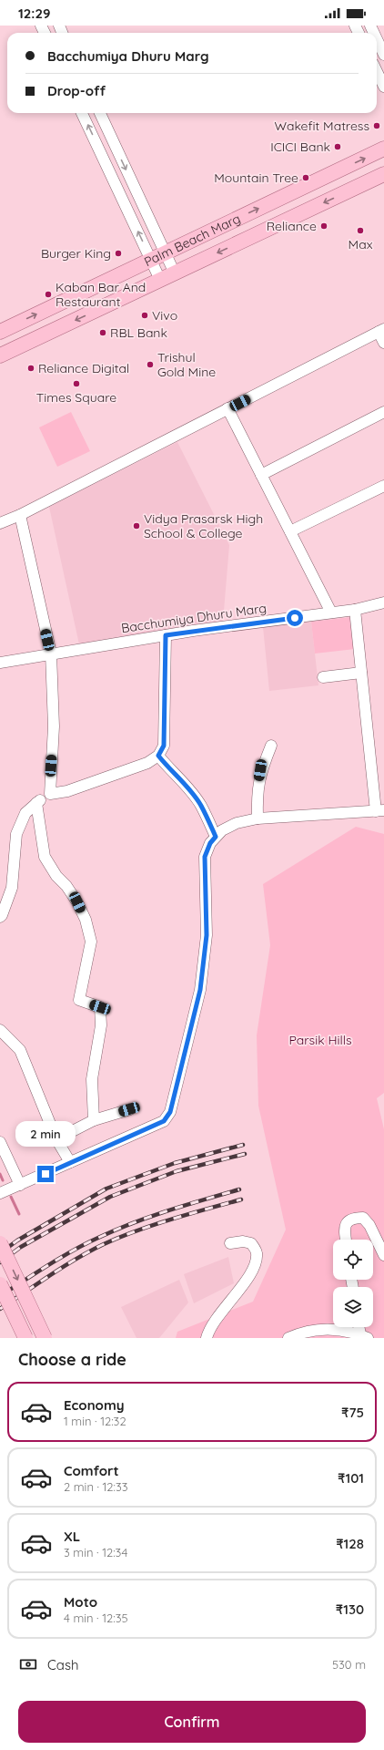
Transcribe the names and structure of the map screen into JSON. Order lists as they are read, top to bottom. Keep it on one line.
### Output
{"streets":{"main road":["Palm Beach Marg"],"street":["Bacchumiya Dhuru Marg"]},"parks":["Parsik Hills"],"places":["Wakefit Matress","ICICI Bank","Mountain Tree","Reliance","Max","Burger King","Kaban Bar And Restaurant","Vivo","RBL Bank","Trishul Gold Mine","Reliance Digital","Times Square","Vidya Prasarsk High School & College"],"page":{"status":"12:29","banner":["Bacchumiya Dhuru Marg","Drop-off"],"bubble":"2 min","heading":"Choose a ride","list":[{"name":"Economy","note":"1 min · 12:32","value":"₹75"},{"name":"Comfort","note":"2 min · 12:33","value":"₹101"},{"name":"XL","note":"3 min · 12:34","value":"₹128"},{"name":"Moto","note":"4 min · 12:35","value":"₹130"}],"pay":["Cash","530 m"],"buttons":"Confirm"}}
